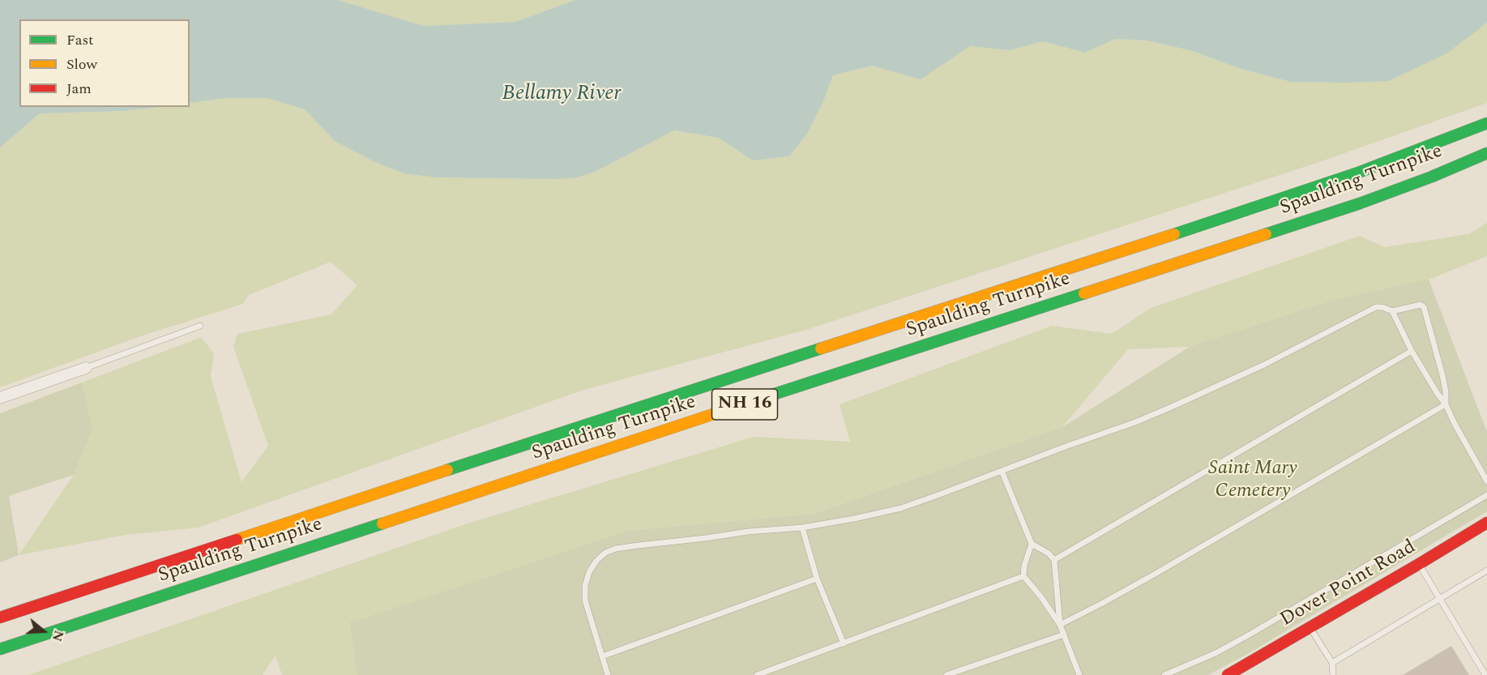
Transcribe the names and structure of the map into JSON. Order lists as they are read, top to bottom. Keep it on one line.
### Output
{"streets":{"main road":["Spaulding Turnpike","NH 16","Dover Point Road"]},"water":["Bellamy River"],"parks":["Saint Mary Cemetery"],"legend":["Fast","Slow","Jam"],"north":"right"}
